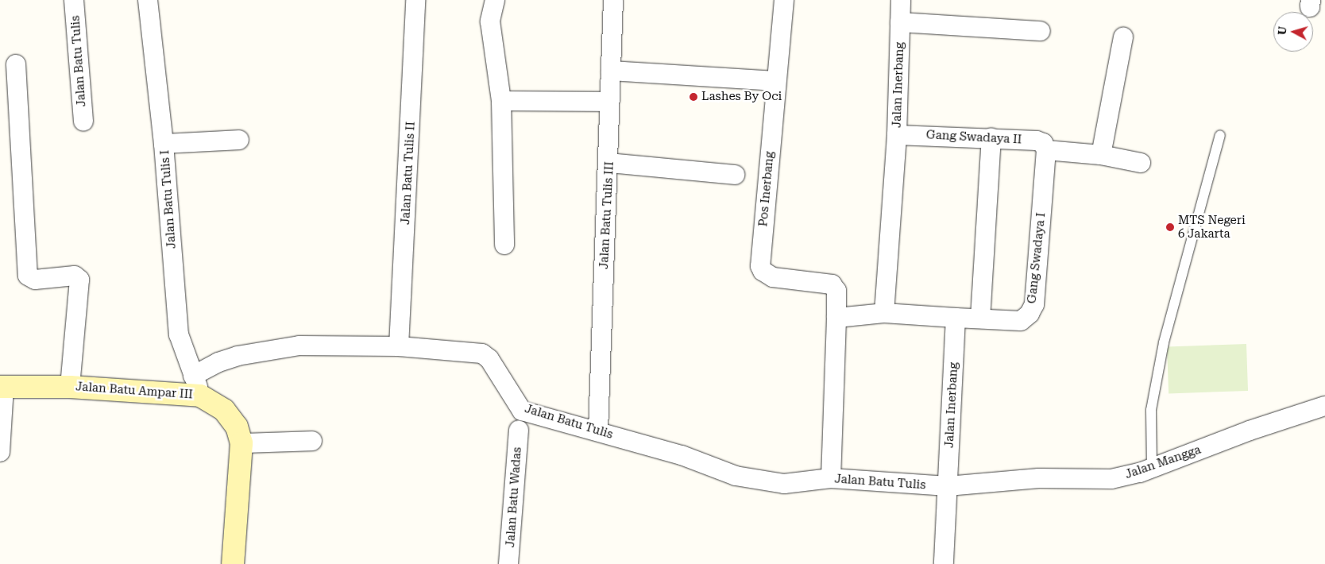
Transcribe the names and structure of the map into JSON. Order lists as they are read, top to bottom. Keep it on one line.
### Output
{"streets":{"street":["Jalan Batu Tulis","Jalan Inerbang","Gang Swadaya II","Jalan Batu Tulis II","Pos Inerbang","Jalan Batu Tulis I","Jalan Batu Tulis III","Gang Swadaya I","Jalan Batu Ampar III","Jalan Mangga","Jalan Batu Wadas"]},"crossings":[["Jalan Batu Tulis","Jalan Inerbang"],["Jalan Batu Tulis","Jalan Batu Tulis II"],["Jalan Batu Tulis","Jalan Batu Tulis I"],["Jalan Batu Tulis","Jalan Batu Tulis III"],["Jalan Batu Tulis","Jalan Batu Ampar III"],["Jalan Batu Tulis","Jalan Mangga"],["Jalan Inerbang","Gang Swadaya II"],["Jalan Inerbang","Gang Swadaya I"],["Jalan Inerbang","Jalan Mangga"],["Gang Swadaya II","Gang Swadaya I"],["Jalan Batu Tulis I","Jalan Batu Ampar III"]],"places":["Lashes By Oci","MTS Negeri 6 Jakarta"],"north":"left"}
